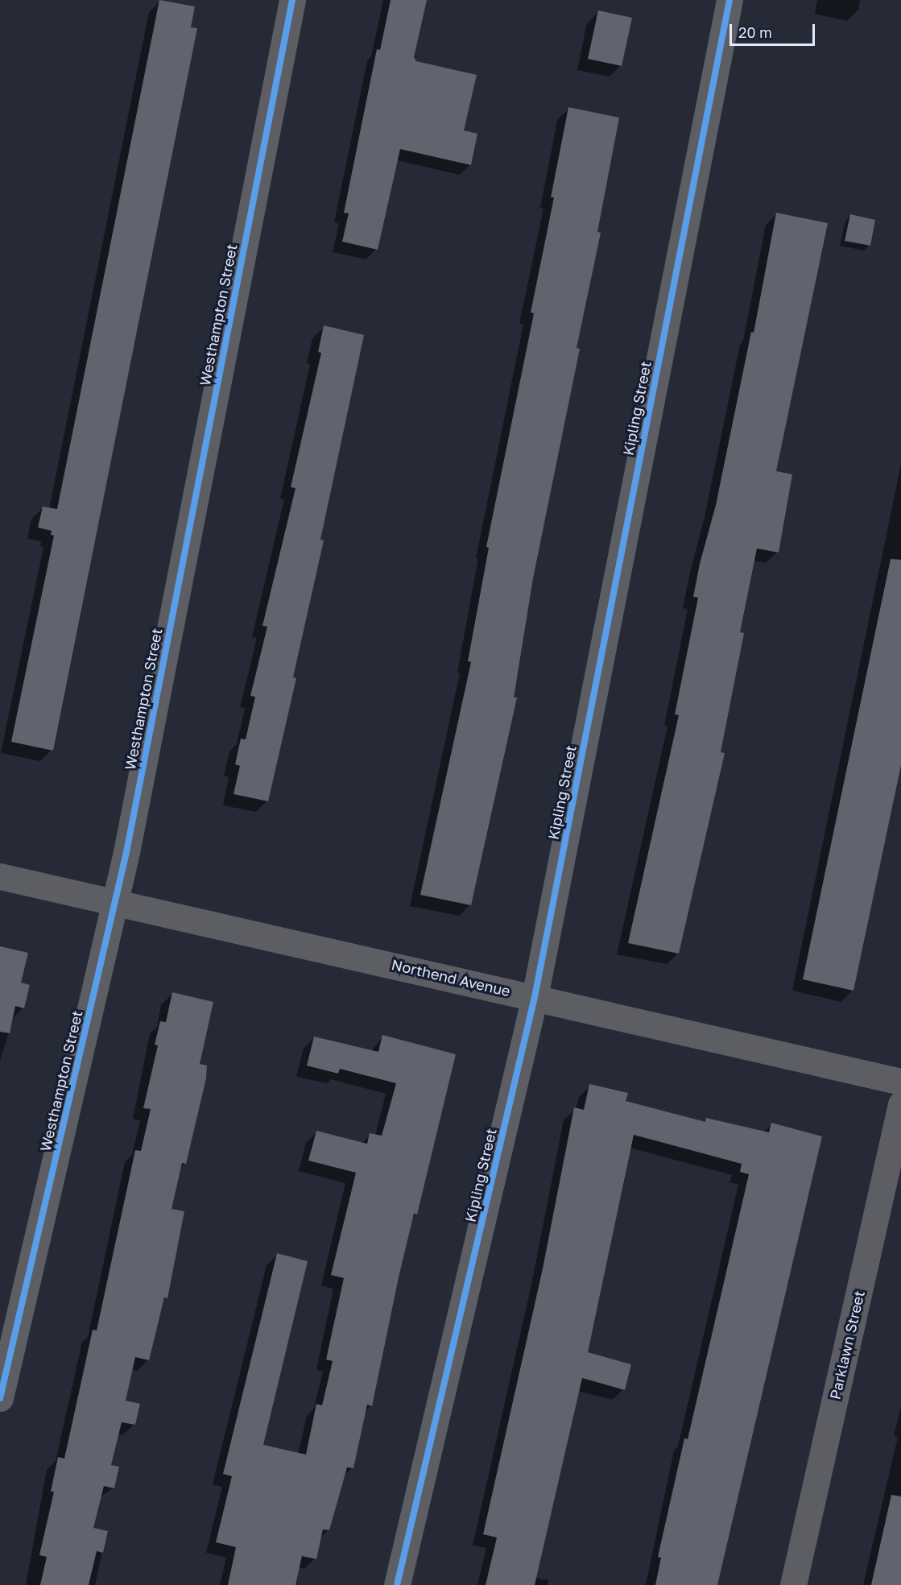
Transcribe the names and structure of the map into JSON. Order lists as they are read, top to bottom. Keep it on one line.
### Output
{"streets":{"street":["Westhampton Street","Kipling Street","Northend Avenue","Parklawn Street"]},"crossings":[["Westhampton Street","Northend Avenue"],["Kipling Street","Northend Avenue"]],"scale_bar":"20 m"}
